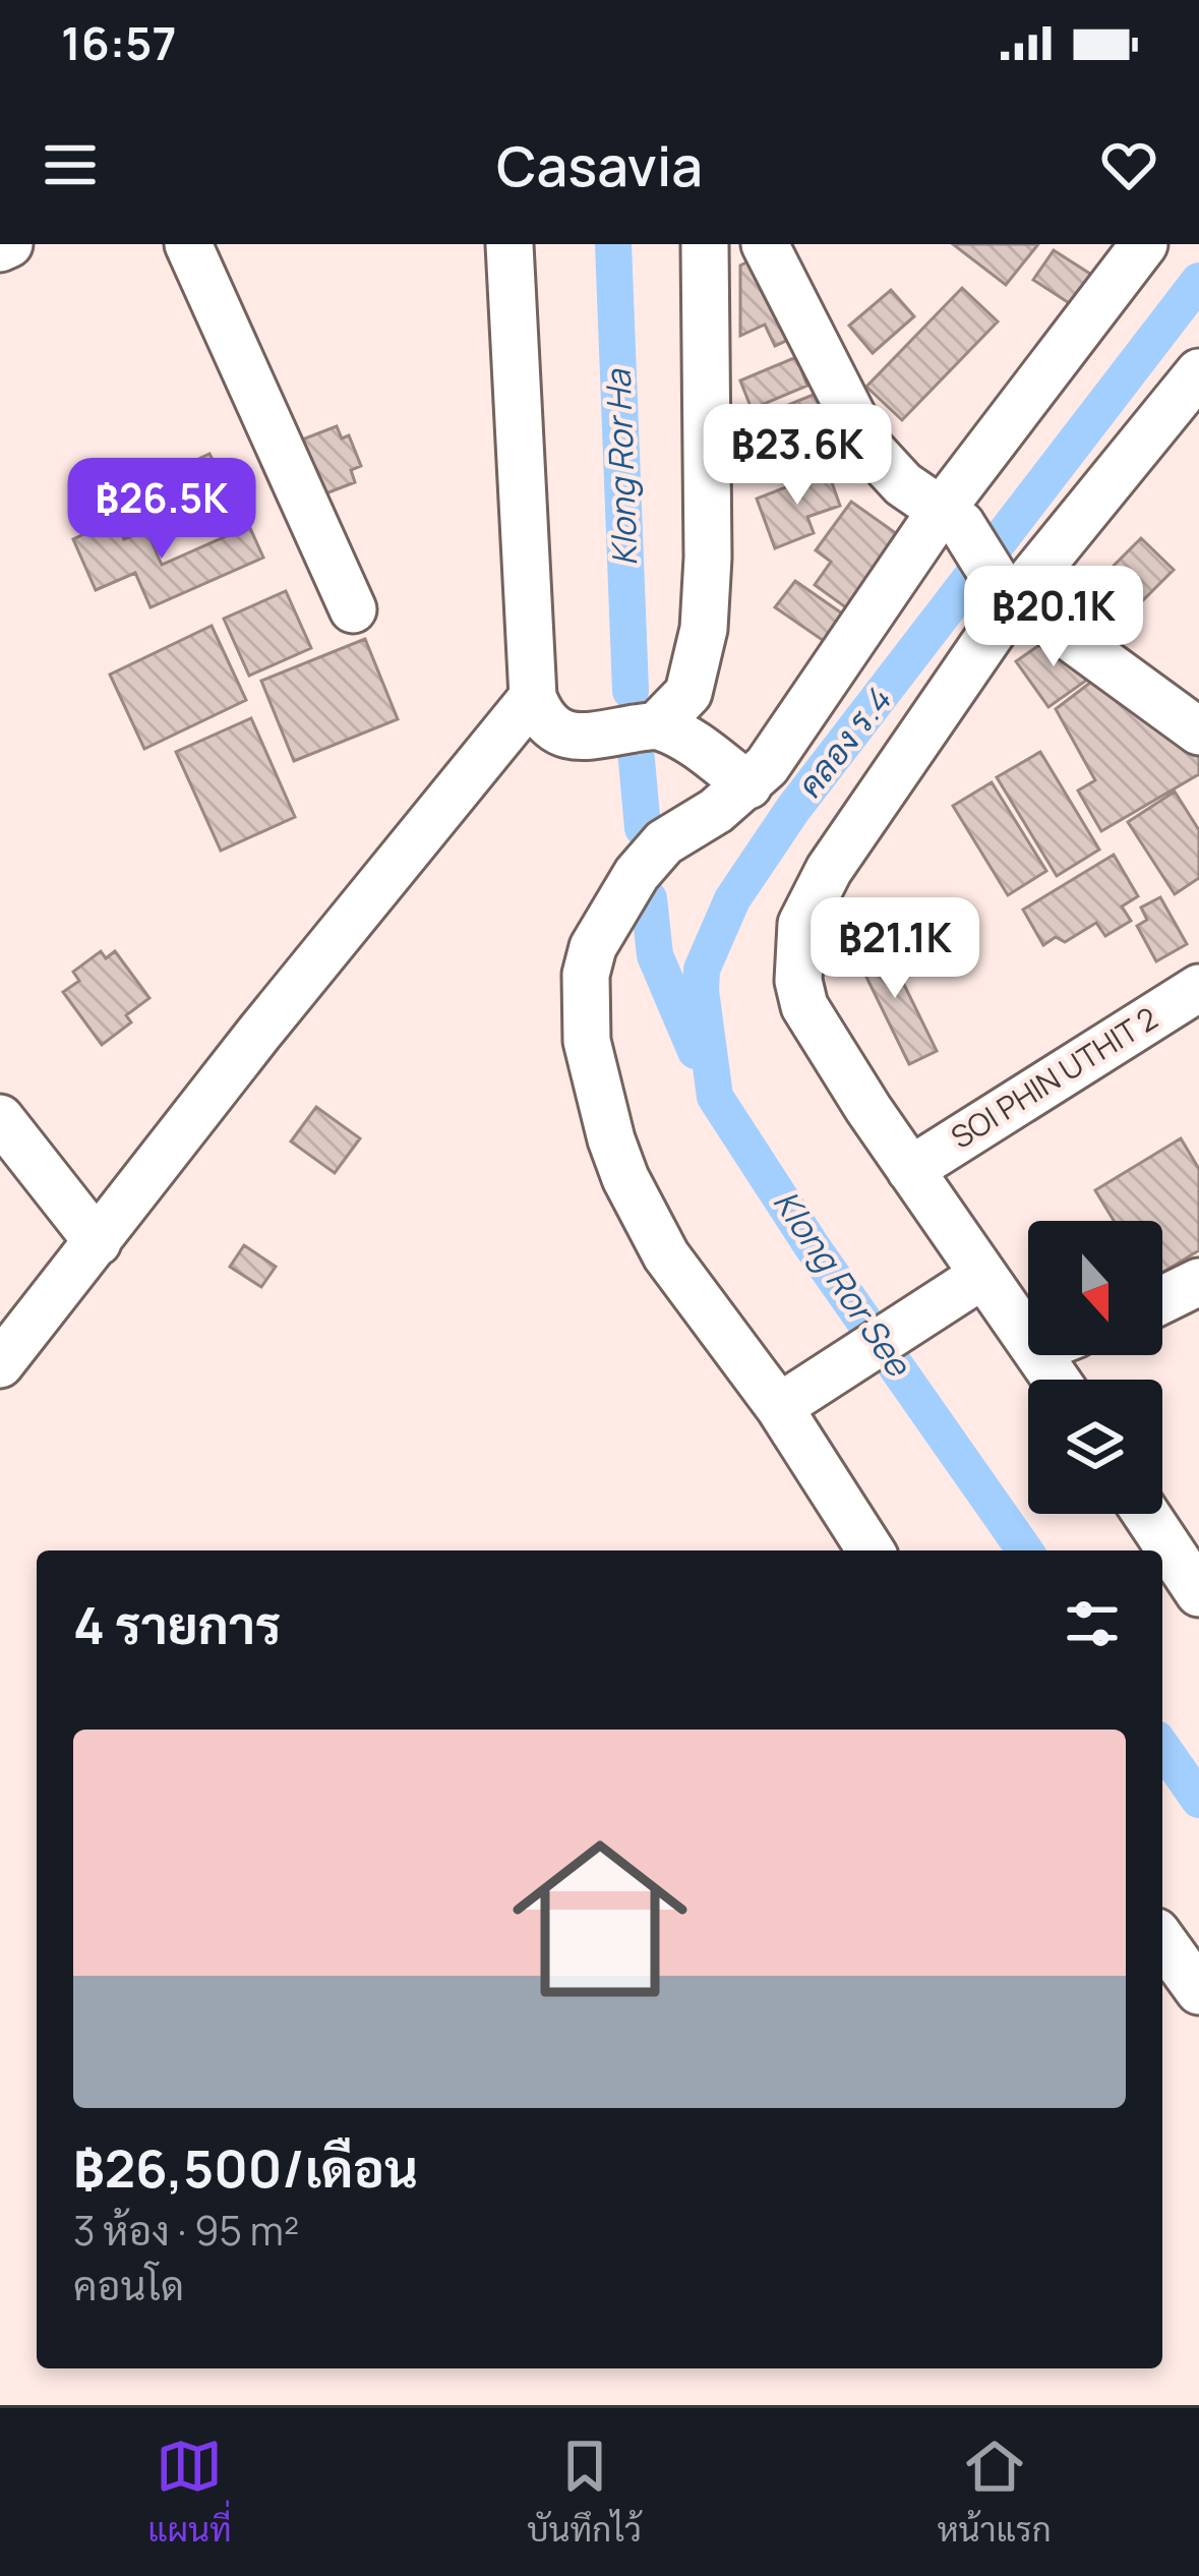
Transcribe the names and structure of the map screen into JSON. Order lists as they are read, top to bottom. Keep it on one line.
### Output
{"streets":{"street":["SOI PHIN UTHIT 2"]},"water":["Klong Ror Ha","คลอง ร.4","Klong Ror See"],"north":"bottom","page":{"status":"16:57","header":"Casavia","price":["฿23.6K","฿26.5K","฿20.1K","฿21.1K"],"heading":"4 รายการ","list":[{"name":"฿26,500/เดือน","note":"3 ห้อง · 95 m² · คอนโด"}],"tabs":["แผนที่","บันทึกไว้","หน้าแรก"]}}
